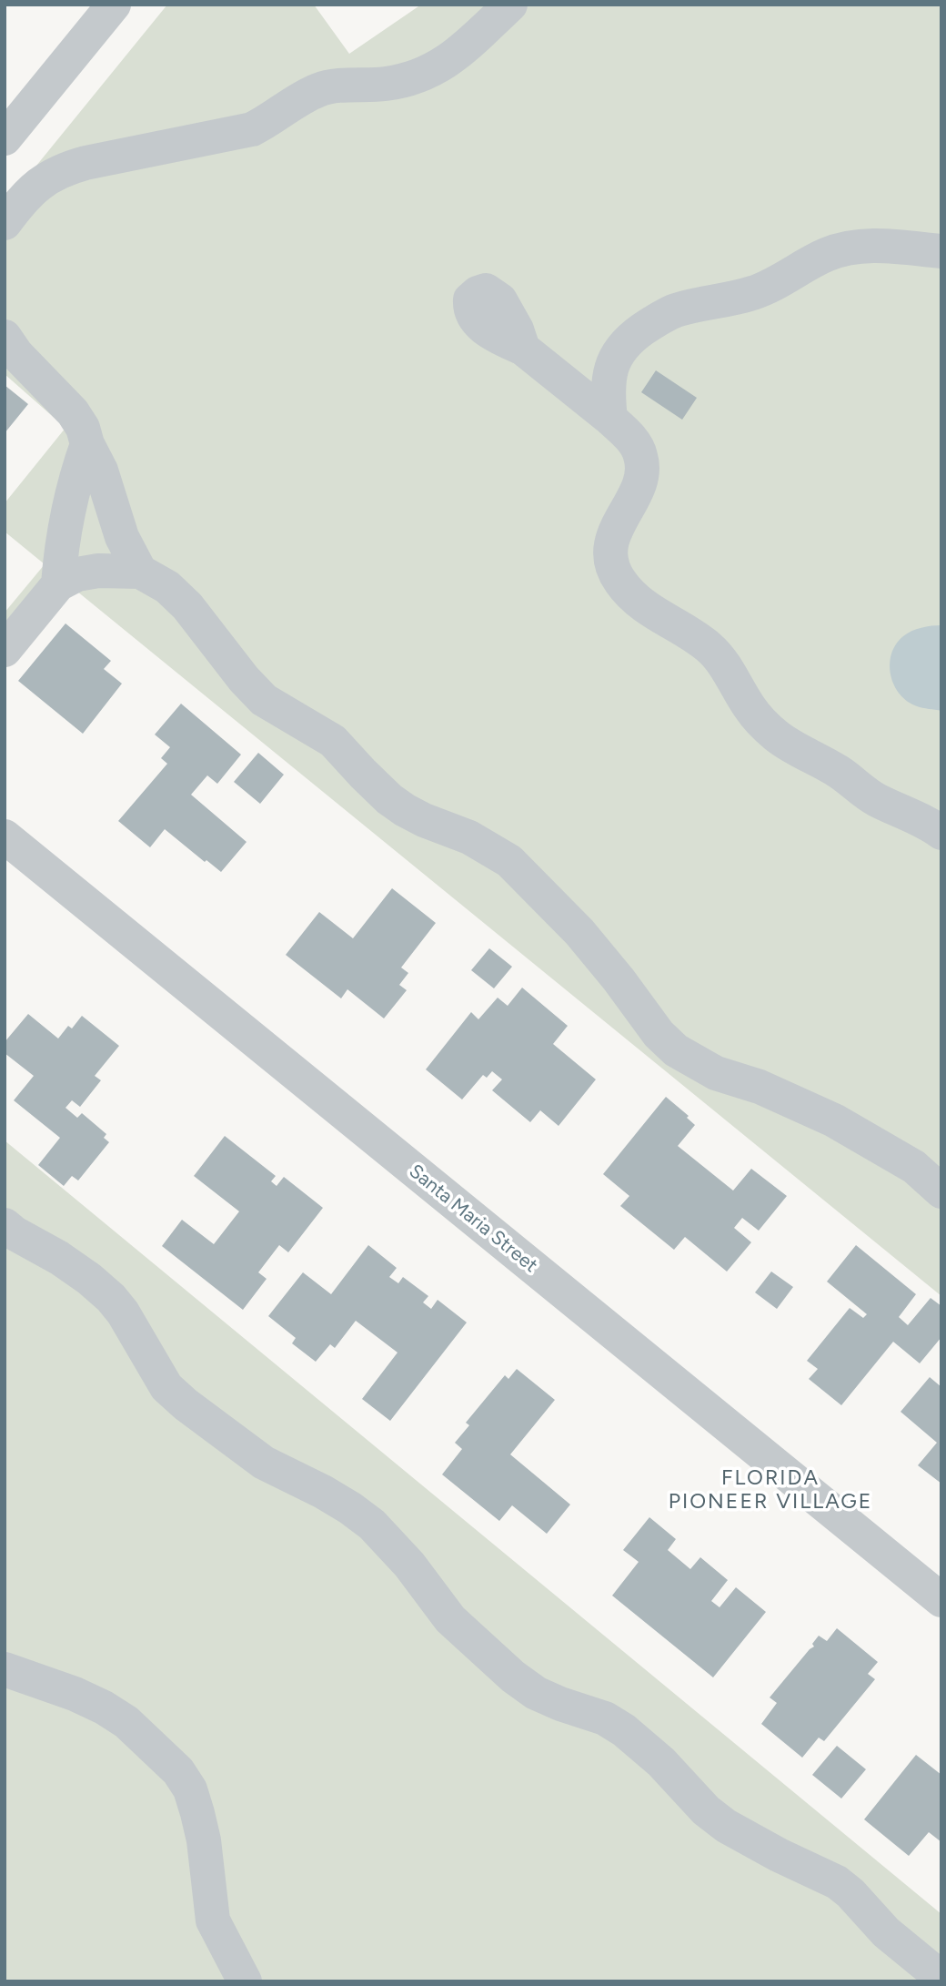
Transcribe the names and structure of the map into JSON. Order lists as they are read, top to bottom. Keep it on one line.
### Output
{"streets":{"street":["Santa Maria Street"]},"districts":["FLORIDA PIONEER VILLAGE"]}
